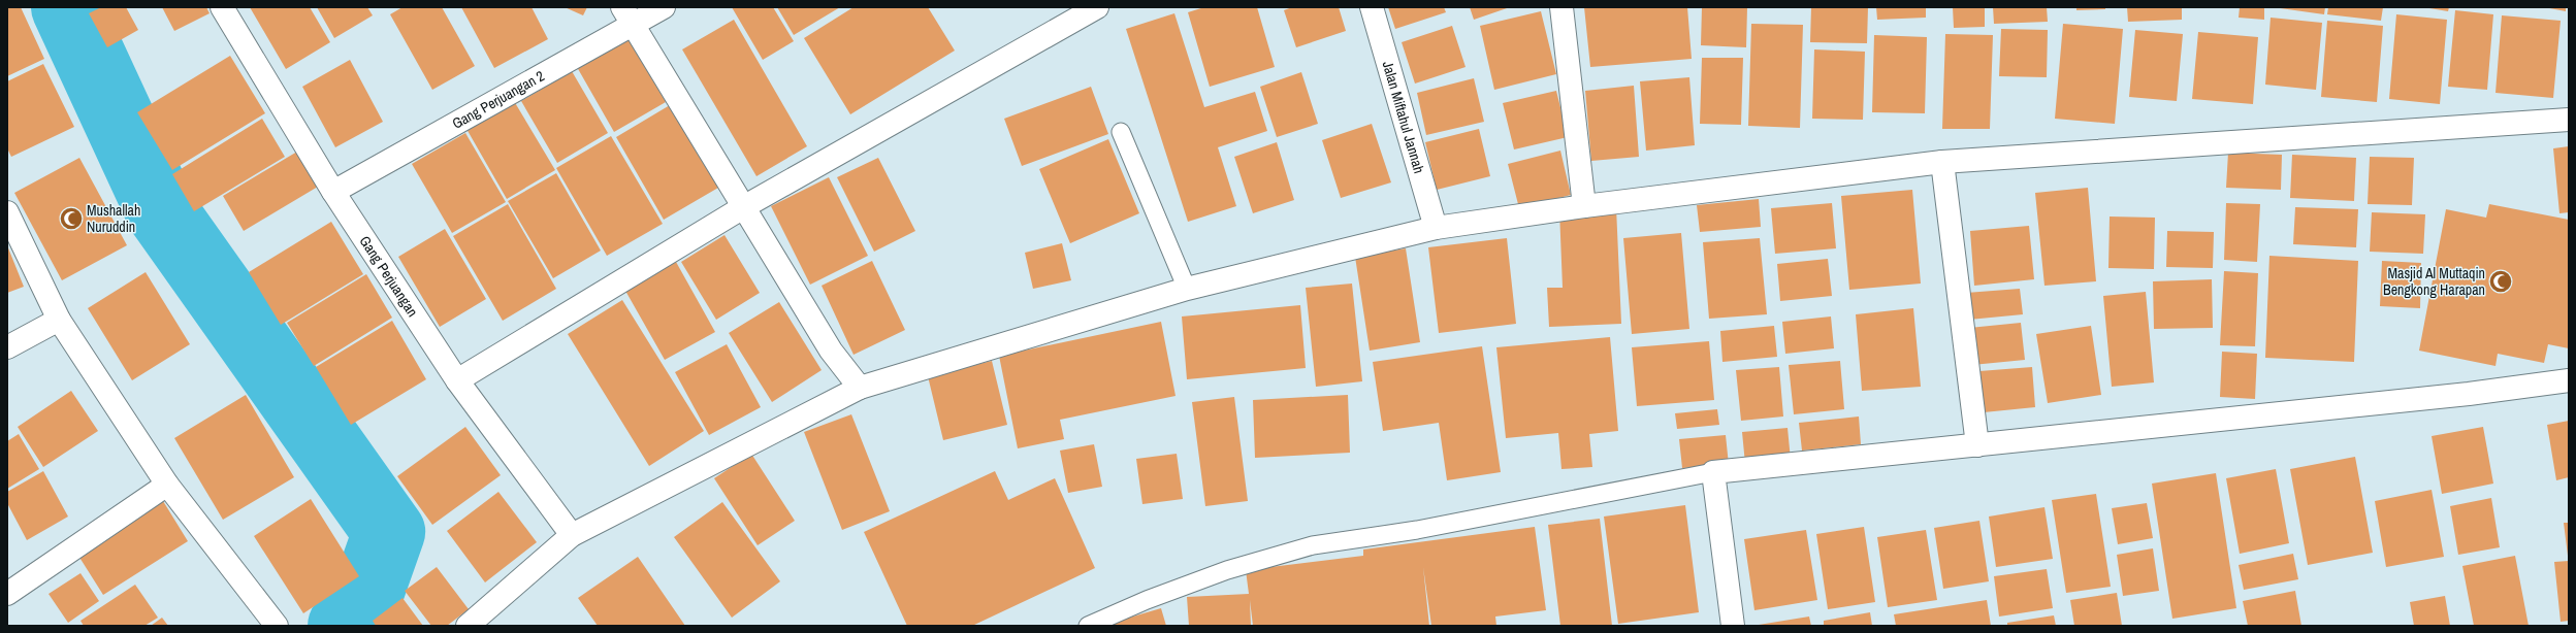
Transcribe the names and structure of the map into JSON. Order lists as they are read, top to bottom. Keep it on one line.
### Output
{"streets":{"street":["Gang Perjuangan 2","Jalan Miftahul Jannah","Gang Perjuangan"]},"crossings":[["Gang Perjuangan 2","Gang Perjuangan"]],"places":{"mosque":["Mushallah Nuruddin","Masjid Al Muttaqin Bengkong Harapan"]}}
